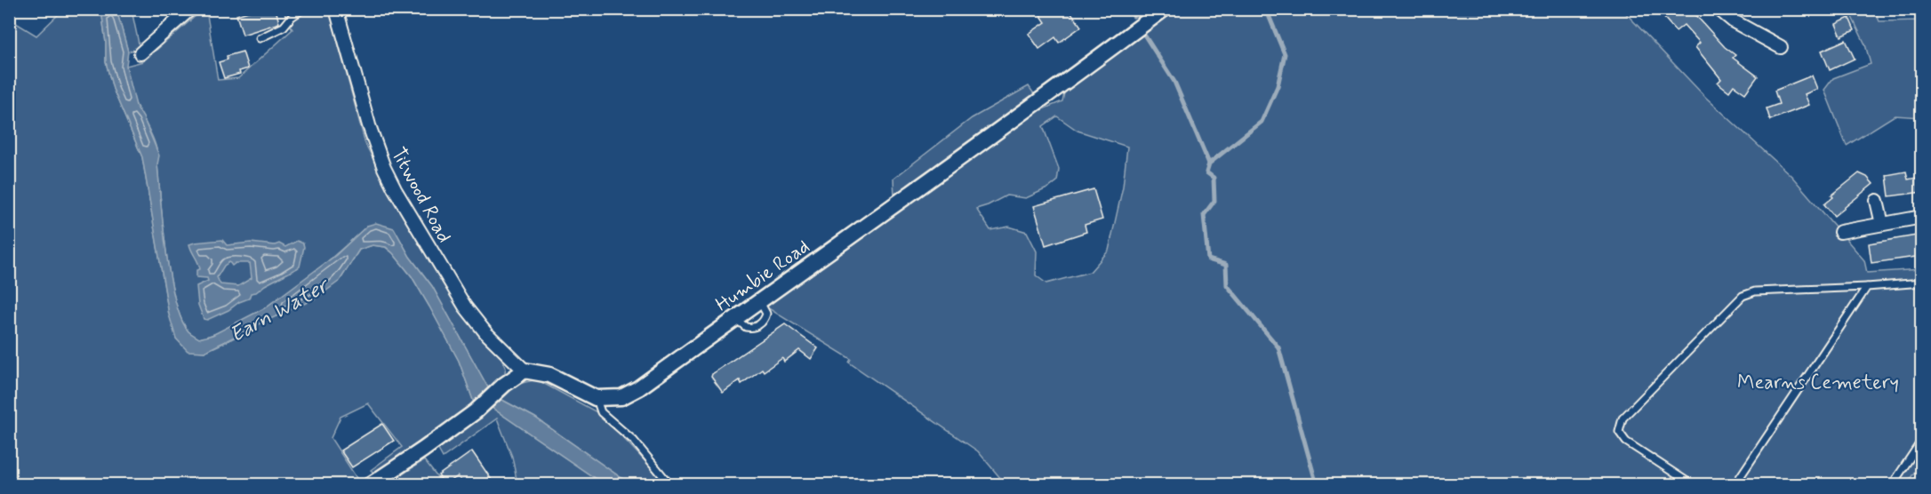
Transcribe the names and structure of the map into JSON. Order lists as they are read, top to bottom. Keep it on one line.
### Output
{"streets":{"street":["Titwood Road","Humbie Road"]},"crossings":[["Titwood Road","Humbie Road"]],"water":["Earn Water"],"parks":["Mearns Cemetery"]}
